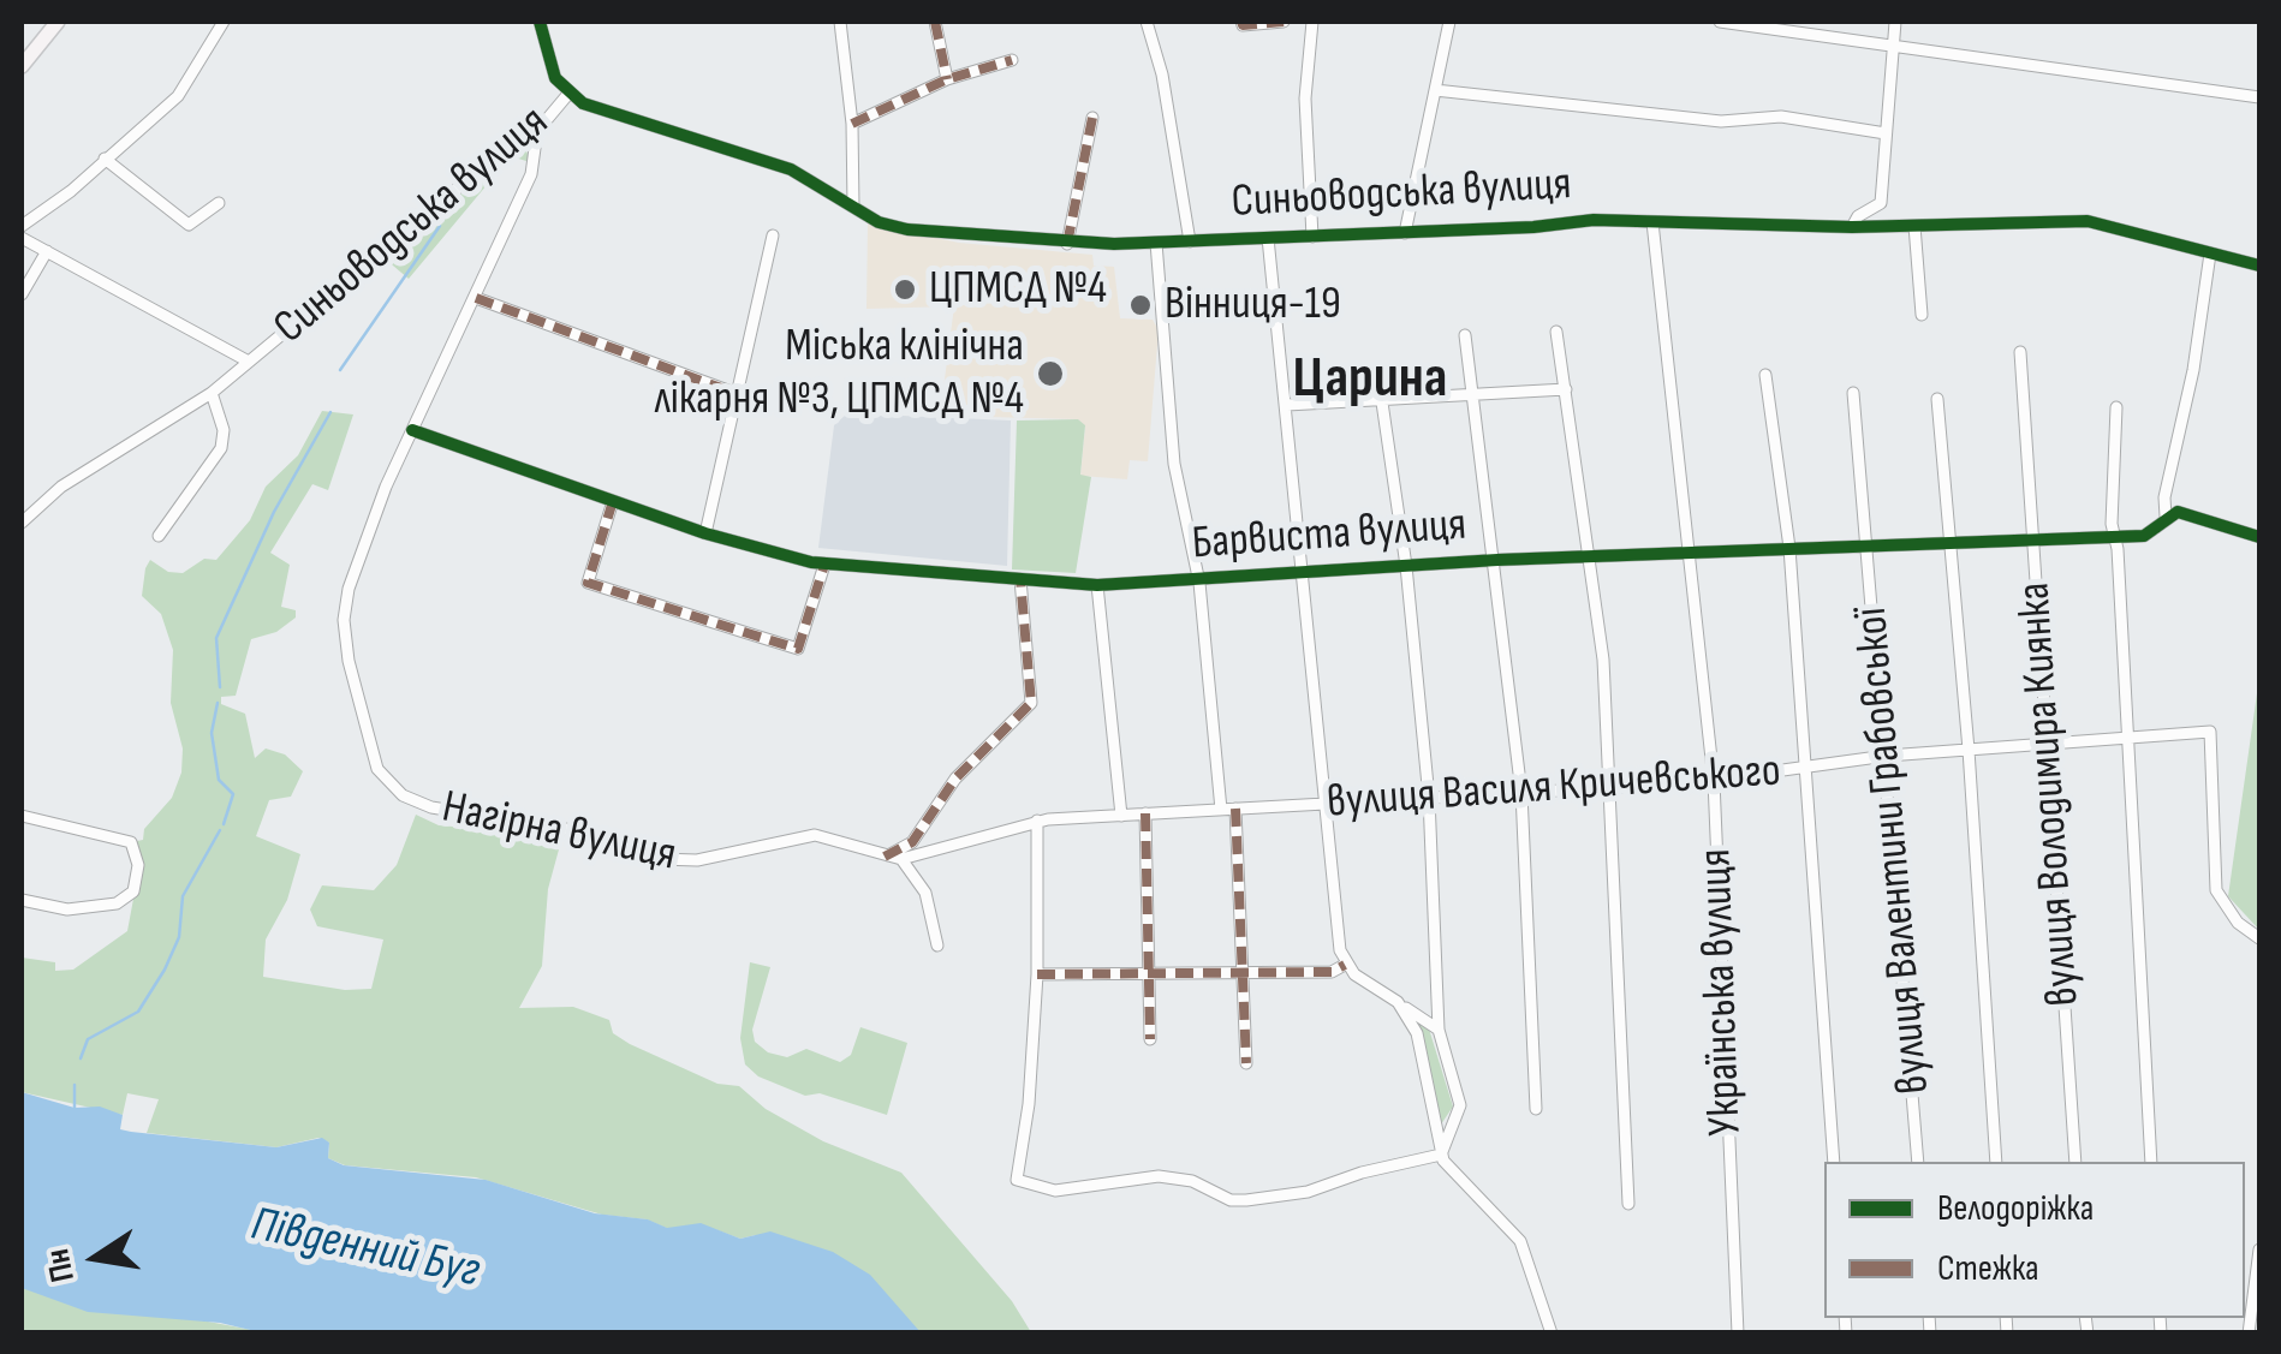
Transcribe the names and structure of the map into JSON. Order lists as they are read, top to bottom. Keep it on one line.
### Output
{"streets":{"street":["Синьоводська вулиця","Барвиста вулиця","вулиця Василя Кричевського","вулиця Володимира Киянка","Нагірна вулиця","вулиця Валентини Грабовської","Українська вулиця"]},"crossings":[["Синьоводська вулиця","Нагірна вулиця"],["Синьоводська вулиця","Українська вулиця"],["Барвиста вулиця","вулиця Володимира Киянка"],["Барвиста вулиця","Нагірна вулиця"],["Барвиста вулиця","вулиця Валентини Грабовської"],["Барвиста вулиця","Українська вулиця"],["вулиця Василя Кричевського","вулиця Володимира Киянка"],["вулиця Василя Кричевського","Нагірна вулиця"],["вулиця Василя Кричевського","вулиця Валентини Грабовської"],["вулиця Василя Кричевського","Українська вулиця"]],"districts":["Царина"],"water":["Південний Буг"],"places":["ЦПМСД №4","Вінниця-19","Міська клінічна лікарня №3, ЦПМСД №4"],"legend":["Велодоріжка","Стежка"],"north":"left"}
